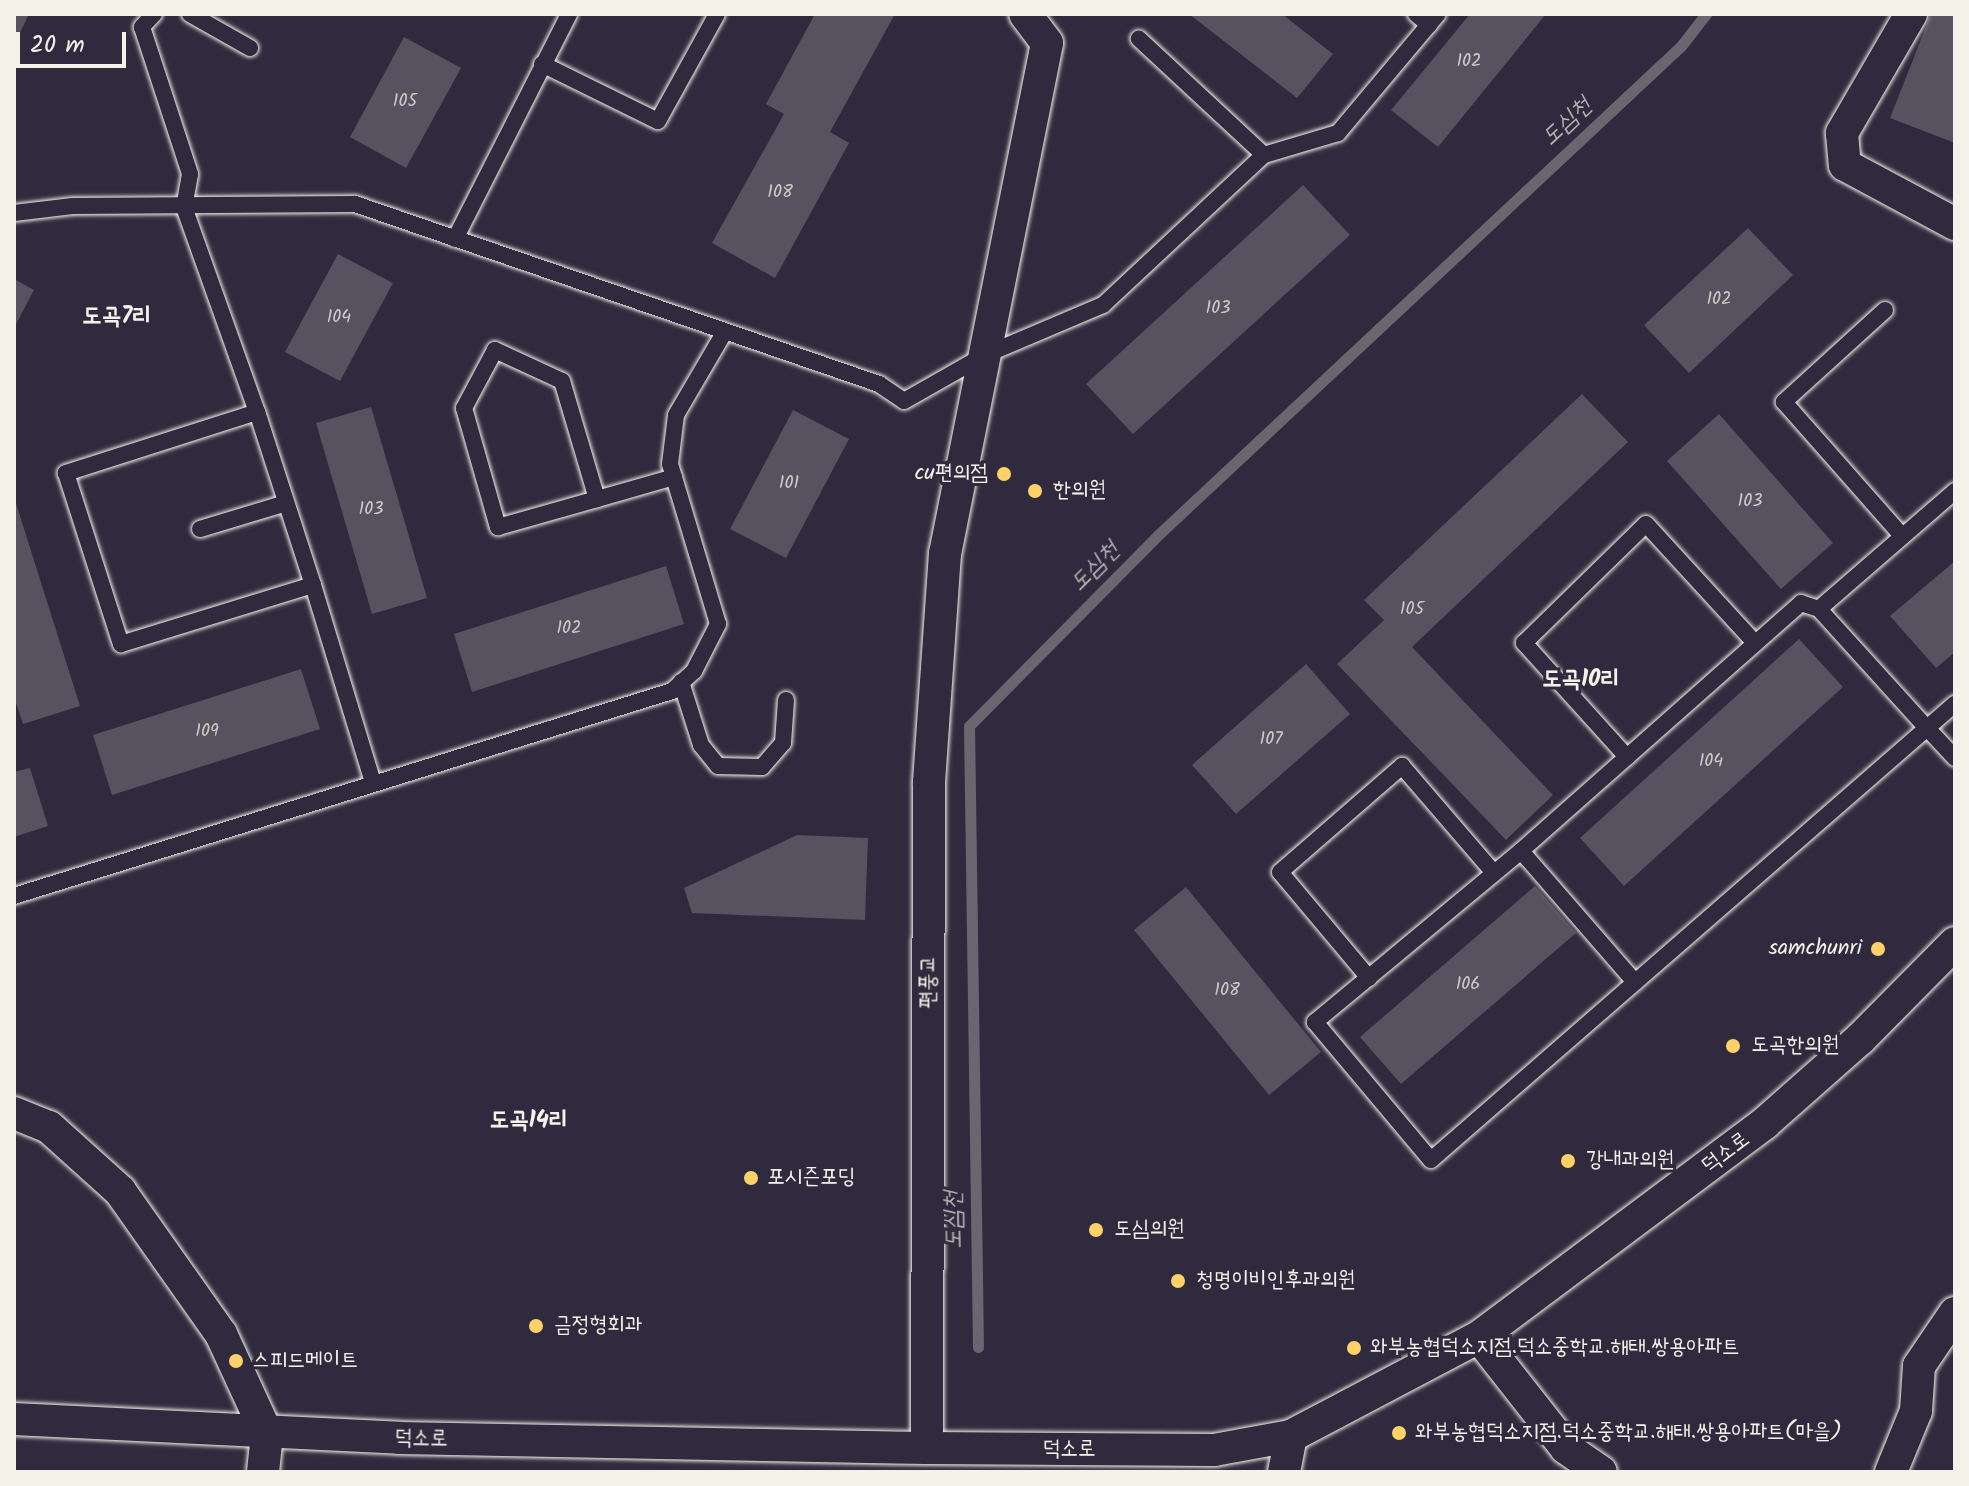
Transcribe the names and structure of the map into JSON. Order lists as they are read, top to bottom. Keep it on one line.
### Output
{"streets":{"street":["편풍교","덕소로"]},"crossings":[["편풍교","덕소로"]],"districts":["도곡7리","도곡10리","도곡14리"],"water":["도심천"],"places":["cu편의점","한의원","samchunri","도곡한의원","강내과의원","포시즌포딩","도심의원","청명이비인후과의원","금정형회과","와부농협덕소지점.덕소중학교.해태.쌍용아파트","스피드메이트","와부농협덕소지점.덕소중학교.해태.쌍용아파트(마을)"],"house_numbers":["102","105","108","102","103","104","101","103","103","105","102","109","107","104","106","108"],"scale_bar":"20 m"}
